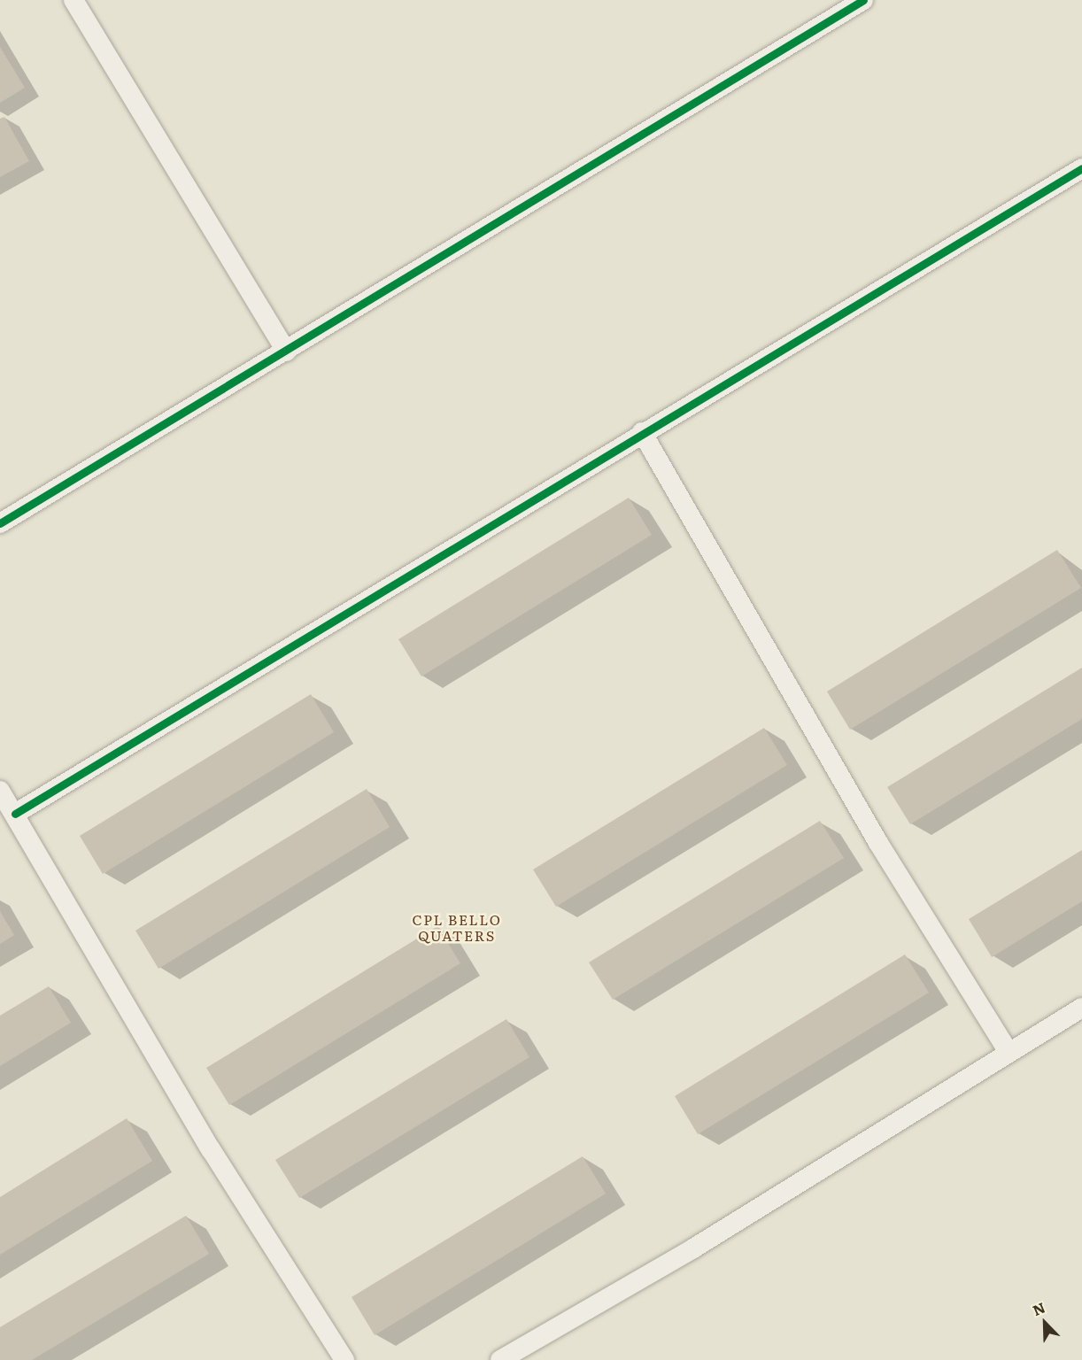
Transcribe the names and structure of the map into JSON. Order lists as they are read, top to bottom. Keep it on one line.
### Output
{"districts":["CPL BELLO QUATERS"],"north":"top left"}
